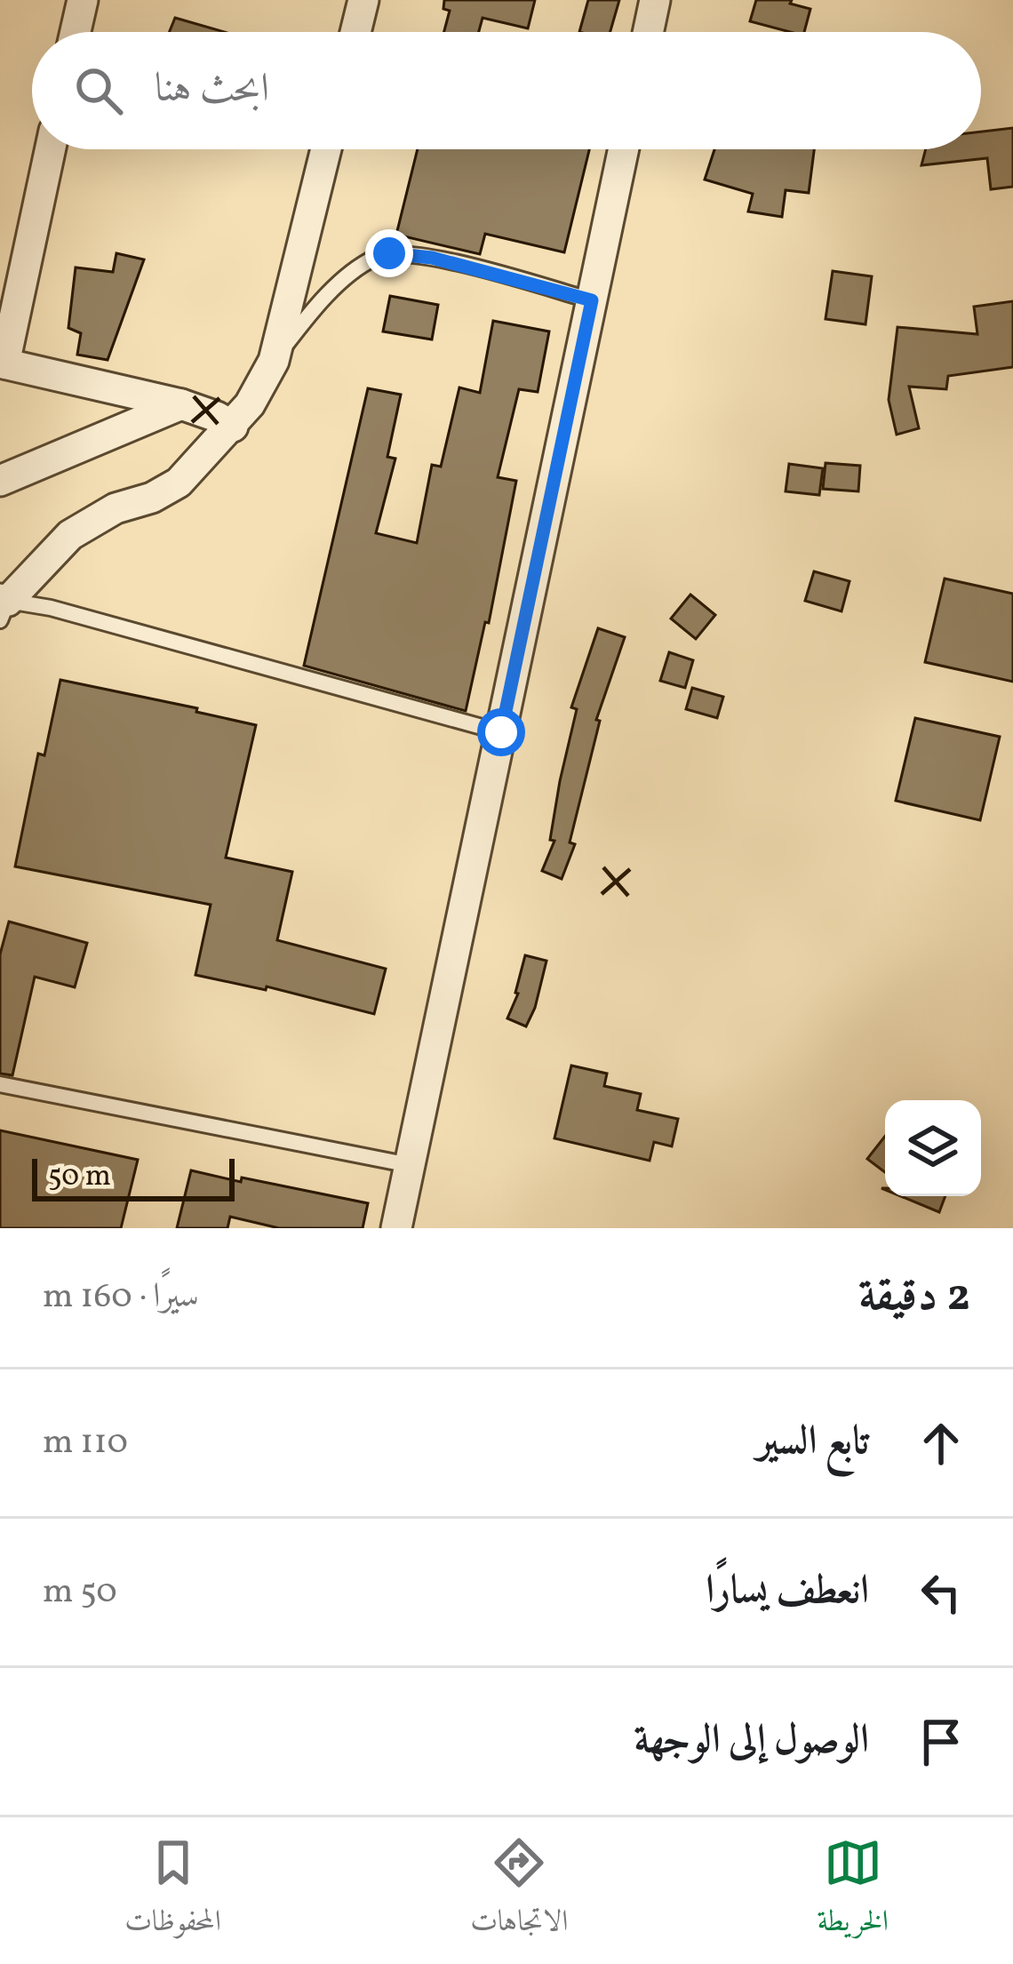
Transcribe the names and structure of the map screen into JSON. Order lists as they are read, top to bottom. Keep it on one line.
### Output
{"scale_bar":"50 m","page":{"search":"ابحث هنا","scale":"50 m","heading":["2 دقيقة","سيرًا · 160 m"],"list":[["تابع السير","110 m"],["انعطف يسارًا","50 m"],"الوصول إلى الوجهة"],"nav":["الخريطة","الاتجاهات","المحفوظات"]}}
